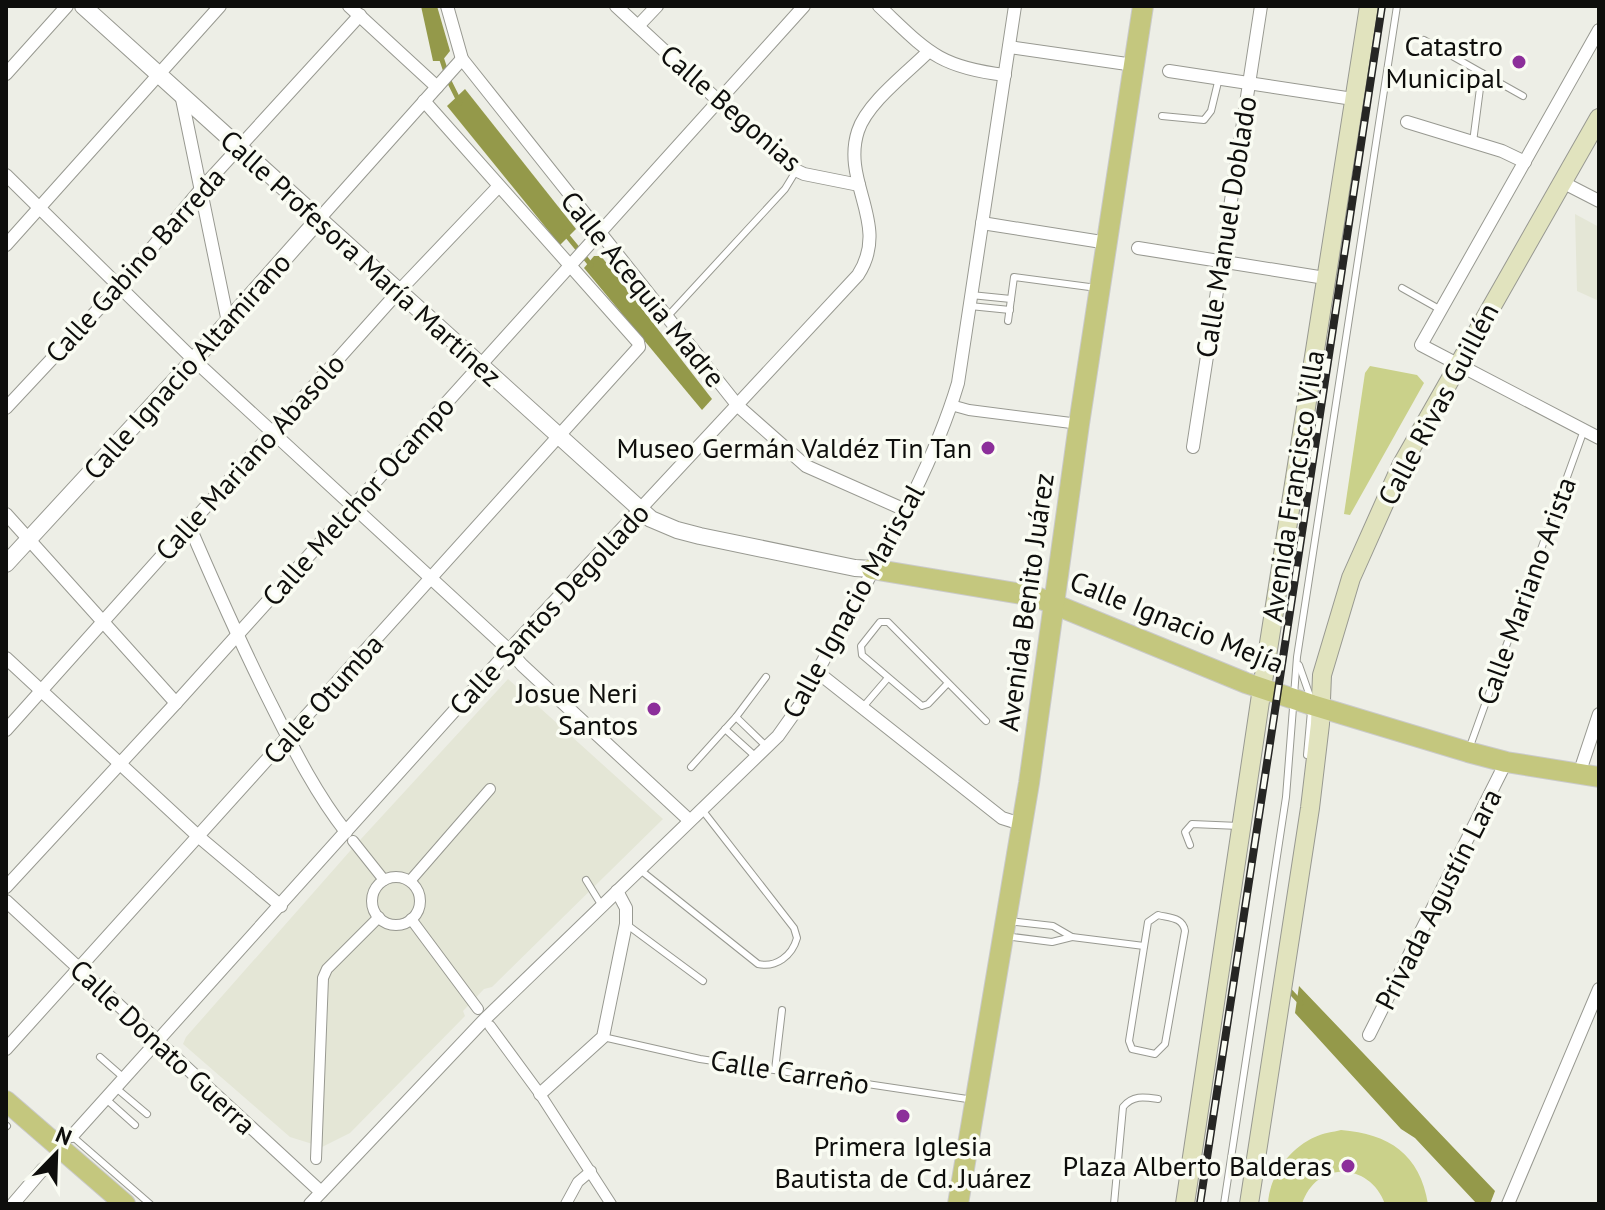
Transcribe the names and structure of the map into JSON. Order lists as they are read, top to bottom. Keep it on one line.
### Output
{"streets":{"main road":["Calle Rivas Guillén","Avenida Francisco Villa","Avenida Benito Juárez","Calle Ignacio Mejía"],"street":["Calle Begonias","Calle Manuel Doblado","Calle Profesora María Martínez","Calle Gabino Barreda","Calle Acequia Madre","Calle Ignacio Altamirano","Calle Mariano Abasolo","Calle Melchor Ocampo","Calle Ignacio Mariscal","Calle Santos Degollado","Calle Otumba","Privada Agustín Lara","Calle Donato Guerra"],"lane":["Calle Mariano Arista","Calle Carreño"]},"crossings":[["Calle Begonias","Calle Melchor Ocampo"],["Calle Begonias","Calle Santos Degollado"],["Calle Profesora María Martínez","Calle Gabino Barreda"],["Calle Profesora María Martínez","Calle Ignacio Altamirano"],["Calle Profesora María Martínez","Calle Mariano Abasolo"],["Calle Profesora María Martínez","Calle Melchor Ocampo"],["Calle Profesora María Martínez","Calle Santos Degollado"],["Calle Profesora María Martínez","Calle Ignacio Mejía"],["Calle Profesora María Martínez","Calle Otumba"],["Calle Acequia Madre","Calle Ignacio Altamirano"],["Calle Acequia Madre","Calle Mariano Abasolo"],["Calle Acequia Madre","Calle Melchor Ocampo"],["Calle Acequia Madre","Calle Ignacio Mariscal"],["Calle Acequia Madre","Calle Santos Degollado"],["Calle Acequia Madre","Calle Otumba"],["Calle Rivas Guillén","Avenida Francisco Villa"],["Calle Rivas Guillén","Calle Ignacio Mejía"],["Avenida Francisco Villa","Calle Ignacio Mejía"],["Calle Mariano Arista","Calle Ignacio Mejía"],["Calle Ignacio Mariscal","Calle Ignacio Mejía"],["Calle Ignacio Mariscal","Calle Donato Guerra"],["Avenida Benito Juárez","Calle Ignacio Mejía"],["Avenida Benito Juárez","Calle Carreño"],["Calle Santos Degollado","Calle Ignacio Mejía"],["Calle Santos Degollado","Calle Donato Guerra"],["Calle Ignacio Mejía","Privada Agustín Lara"],["Calle Otumba","Calle Donato Guerra"]],"places":["Catastro Municipal","Museo Germán Valdéz Tin Tan","Josue Neri Santos","Primera Iglesia Bautista de Cd. Juárez","Plaza Alberto Balderas"],"north":"top right"}
